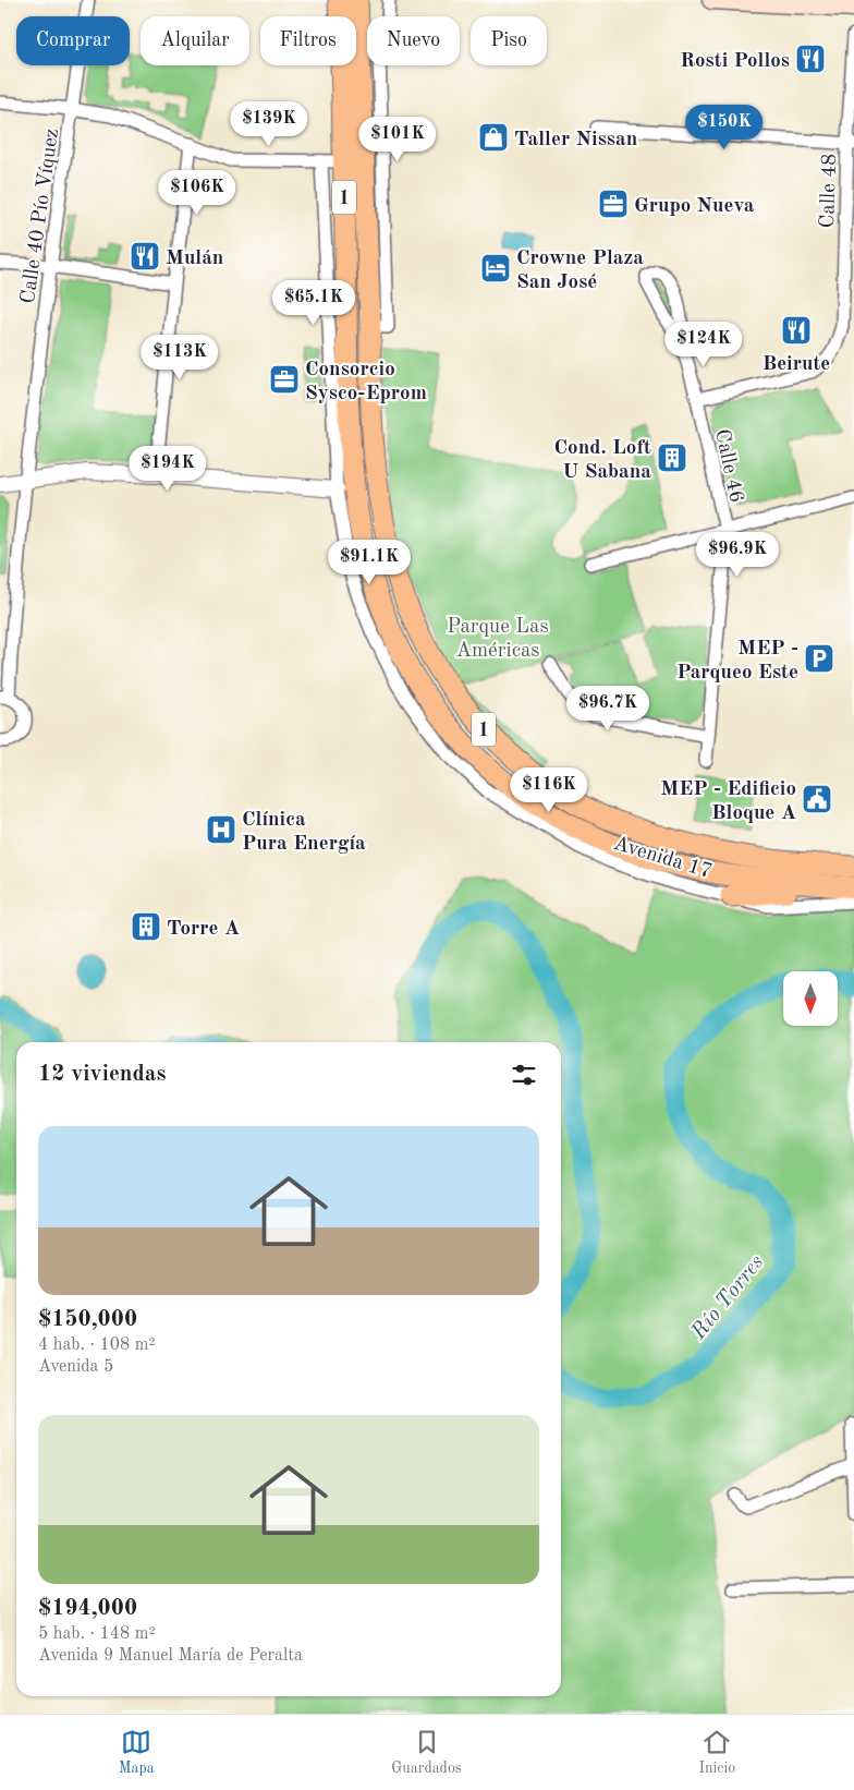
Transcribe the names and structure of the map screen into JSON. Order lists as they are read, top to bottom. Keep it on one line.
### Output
{"streets":{"highway":["1"],"street":["Calle 48","Calle 40 Pío Víquez","Calle 46","Avenida 17"]},"crossings":[["Calle 48","Calle 46"]],"water":["Río Torres"],"parks":["Parque Las Américas"],"places":{"restaurant":["Rosti Pollos","Mulán","Beirute"],"shop":["Taller Nissan"],"office":["Grupo Nueva","Consorcio Sysco-Eprom"],"hotel":["Crowne Plaza San José"],"building":["Cond. Loft U Sabana","Torre A"],"parking":["MEP - Parqueo Este"],"public building":["MEP - Edificio Bloque A"],"hospital":["Clínica Pura Energía"]},"north":"bottom","page":{"chip":["Comprar","Alquilar","Filtros","Nuevo","Piso"],"price":["$139K","$150K","$101K","$106K","$65.1K","$124K","$113K","$194K","$96.9K","$91.1K","$96.7K","$116K"],"heading":"12 viviendas","list":[{"name":"$150,000","note":"4 hab. · 108 m² · Avenida 5"},{"name":"$194,000","note":"5 hab. · 148 m² · Avenida 9 Manuel María de Peralta"}],"tabs":["Mapa","Guardados","Inicio"]}}
